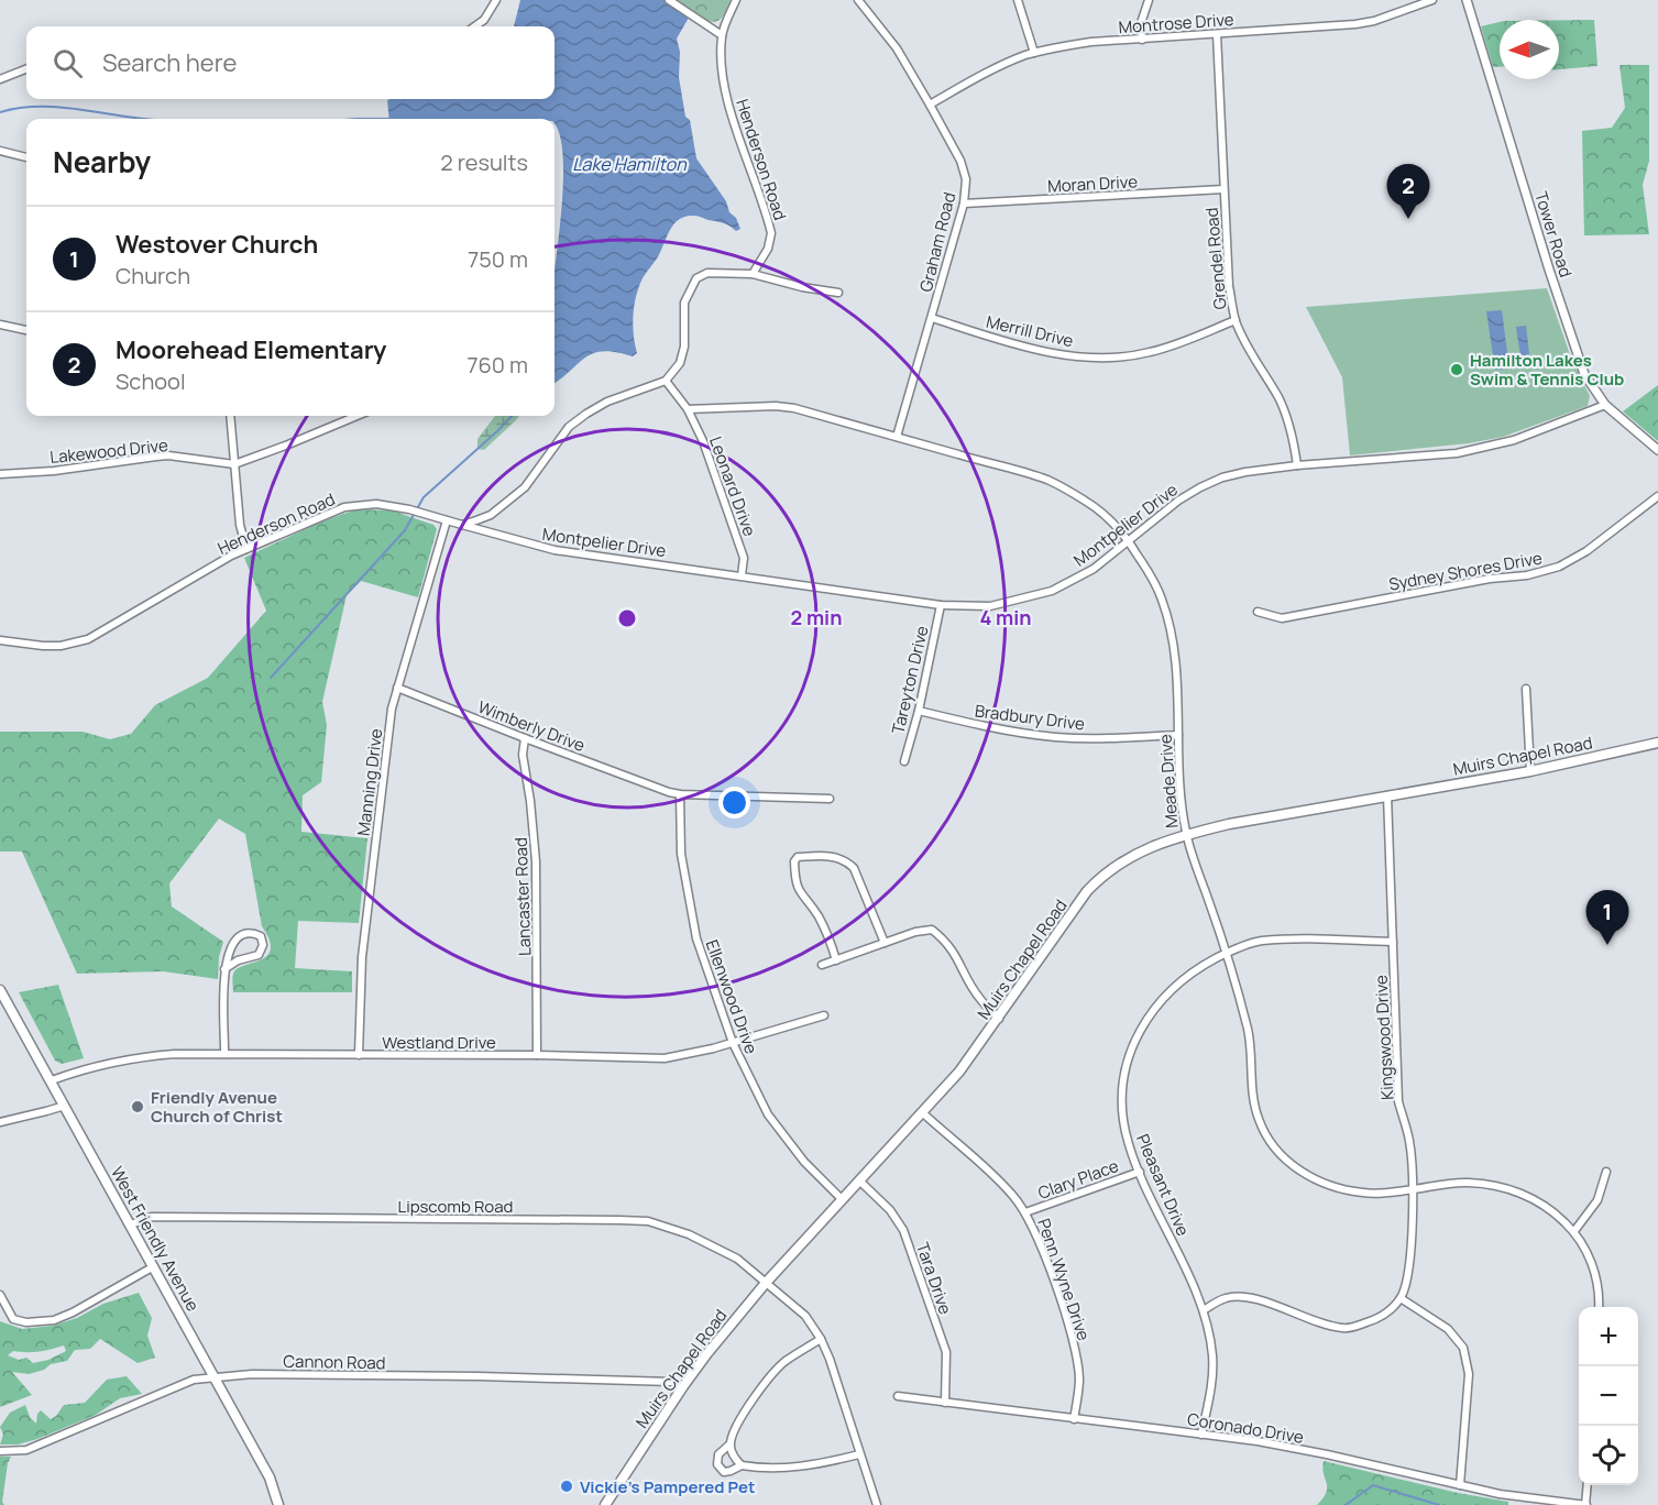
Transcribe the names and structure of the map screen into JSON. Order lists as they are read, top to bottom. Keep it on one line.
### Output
{"streets":{"main road":["Muirs Chapel Road","West Friendly Avenue"],"street":["Montrose Drive","Henderson Road","Moran Drive","Tower Road","Graham Road","Grendel Road","Merrill Drive","Lakewood Drive","Leonard Drive","Montpelier Drive","Sydney Shores Drive","Tareyton Drive","Bradbury Drive","Wimberly Drive","Meade Drive","Manning Drive","Lancaster Road","Ellenwood Drive","Kingswood Drive","Westland Drive","Clary Place","Pleasant Drive","Lipscomb Road","Tara Drive","Penn Wyne Drive","Cannon Road","Coronado Drive"]},"crossings":[["Montrose Drive","Graham Road"],["Montrose Drive","Grendel Road"],["Henderson Road","Montpelier Drive"],["Henderson Road","Manning Drive"],["Moran Drive","Graham Road"],["Moran Drive","Grendel Road"],["Tower Road","Montpelier Drive"],["Graham Road","Merrill Drive"],["Graham Road","Meade Drive"],["Grendel Road","Merrill Drive"],["Grendel Road","Montpelier Drive"],["Leonard Drive","Montpelier Drive"],["Leonard Drive","Meade Drive"],["Montpelier Drive","Tareyton Drive"],["Montpelier Drive","Meade Drive"],["Tareyton Drive","Bradbury Drive"],["Bradbury Drive","Meade Drive"],["Wimberly Drive","Manning Drive"],["Wimberly Drive","Lancaster Road"],["Wimberly Drive","Ellenwood Drive"],["Muirs Chapel Road","Meade Drive"],["Muirs Chapel Road","Ellenwood Drive"],["Muirs Chapel Road","Kingswood Drive"],["Muirs Chapel Road","Lipscomb Road"],["Muirs Chapel Road","Tara Drive"],["Muirs Chapel Road","Penn Wyne Drive"],["Muirs Chapel Road","Cannon Road"],["Meade Drive","Kingswood Drive"],["Meade Drive","Pleasant Drive"],["Manning Drive","Westland Drive"],["Lancaster Road","Westland Drive"],["Ellenwood Drive","Westland Drive"],["Kingswood Drive","Pleasant Drive"],["Westland Drive","West Friendly Avenue"],["Clary Place","Pleasant Drive"],["Clary Place","Penn Wyne Drive"],["Pleasant Drive","Coronado Drive"],["Lipscomb Road","West Friendly Avenue"],["West Friendly Avenue","Cannon Road"],["Tara Drive","Coronado Drive"],["Penn Wyne Drive","Coronado Drive"]],"water":["Lake Hamilton"],"places":["Hamilton Lakes Swim & Tennis Club","Friendly Avenue Church of Christ","Vickie's Pampered Pet"],"north":"left","page":{"search":"Search here","heading":["Nearby","2 results"],"pins":["2","1"],"list":[{"mark":"1","name":"Westover Church","note":"Church","value":"750 m"},{"mark":"2","name":"Moorehead Elementary","note":"School","value":"760 m"}],"map_buttons":["+","−"]},"rings":["2 min","4 min"]}
